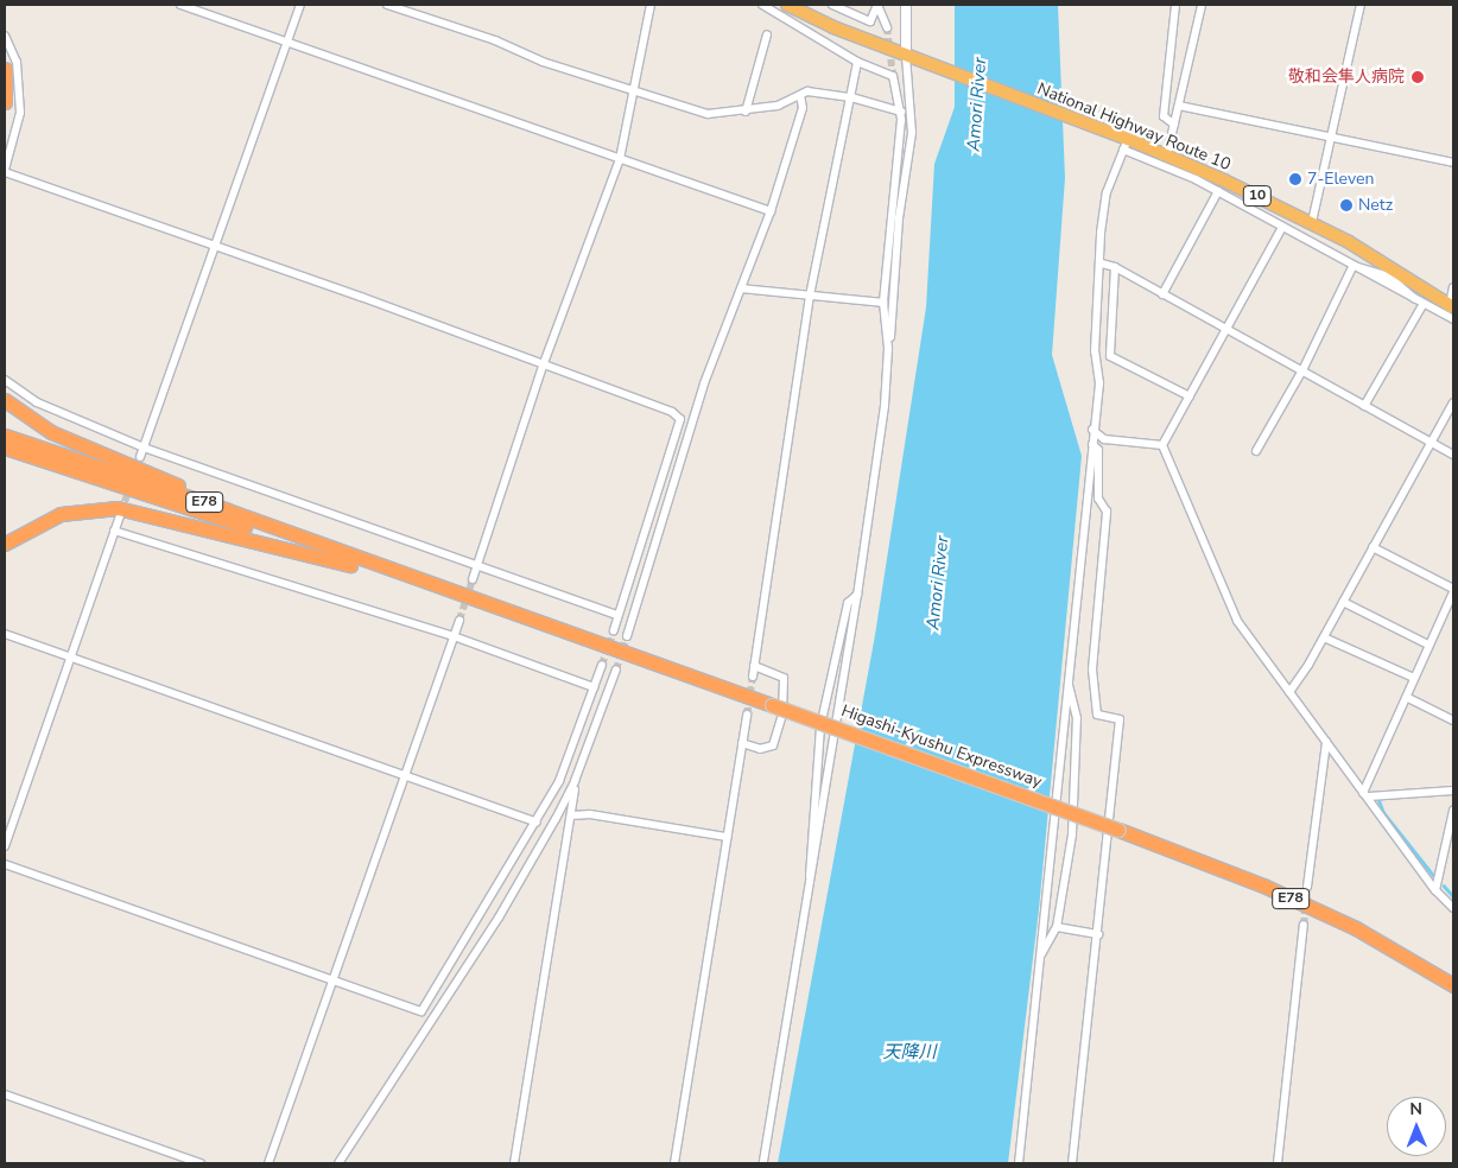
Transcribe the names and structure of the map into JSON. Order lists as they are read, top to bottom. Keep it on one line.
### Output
{"streets":{"highway":["National Highway Route 10","10","E78","Higashi-Kyushu Expressway"]},"water":["Amori River","天降川"],"places":["敬和会隼人病院","7-Eleven","Netz"],"north":"top"}
